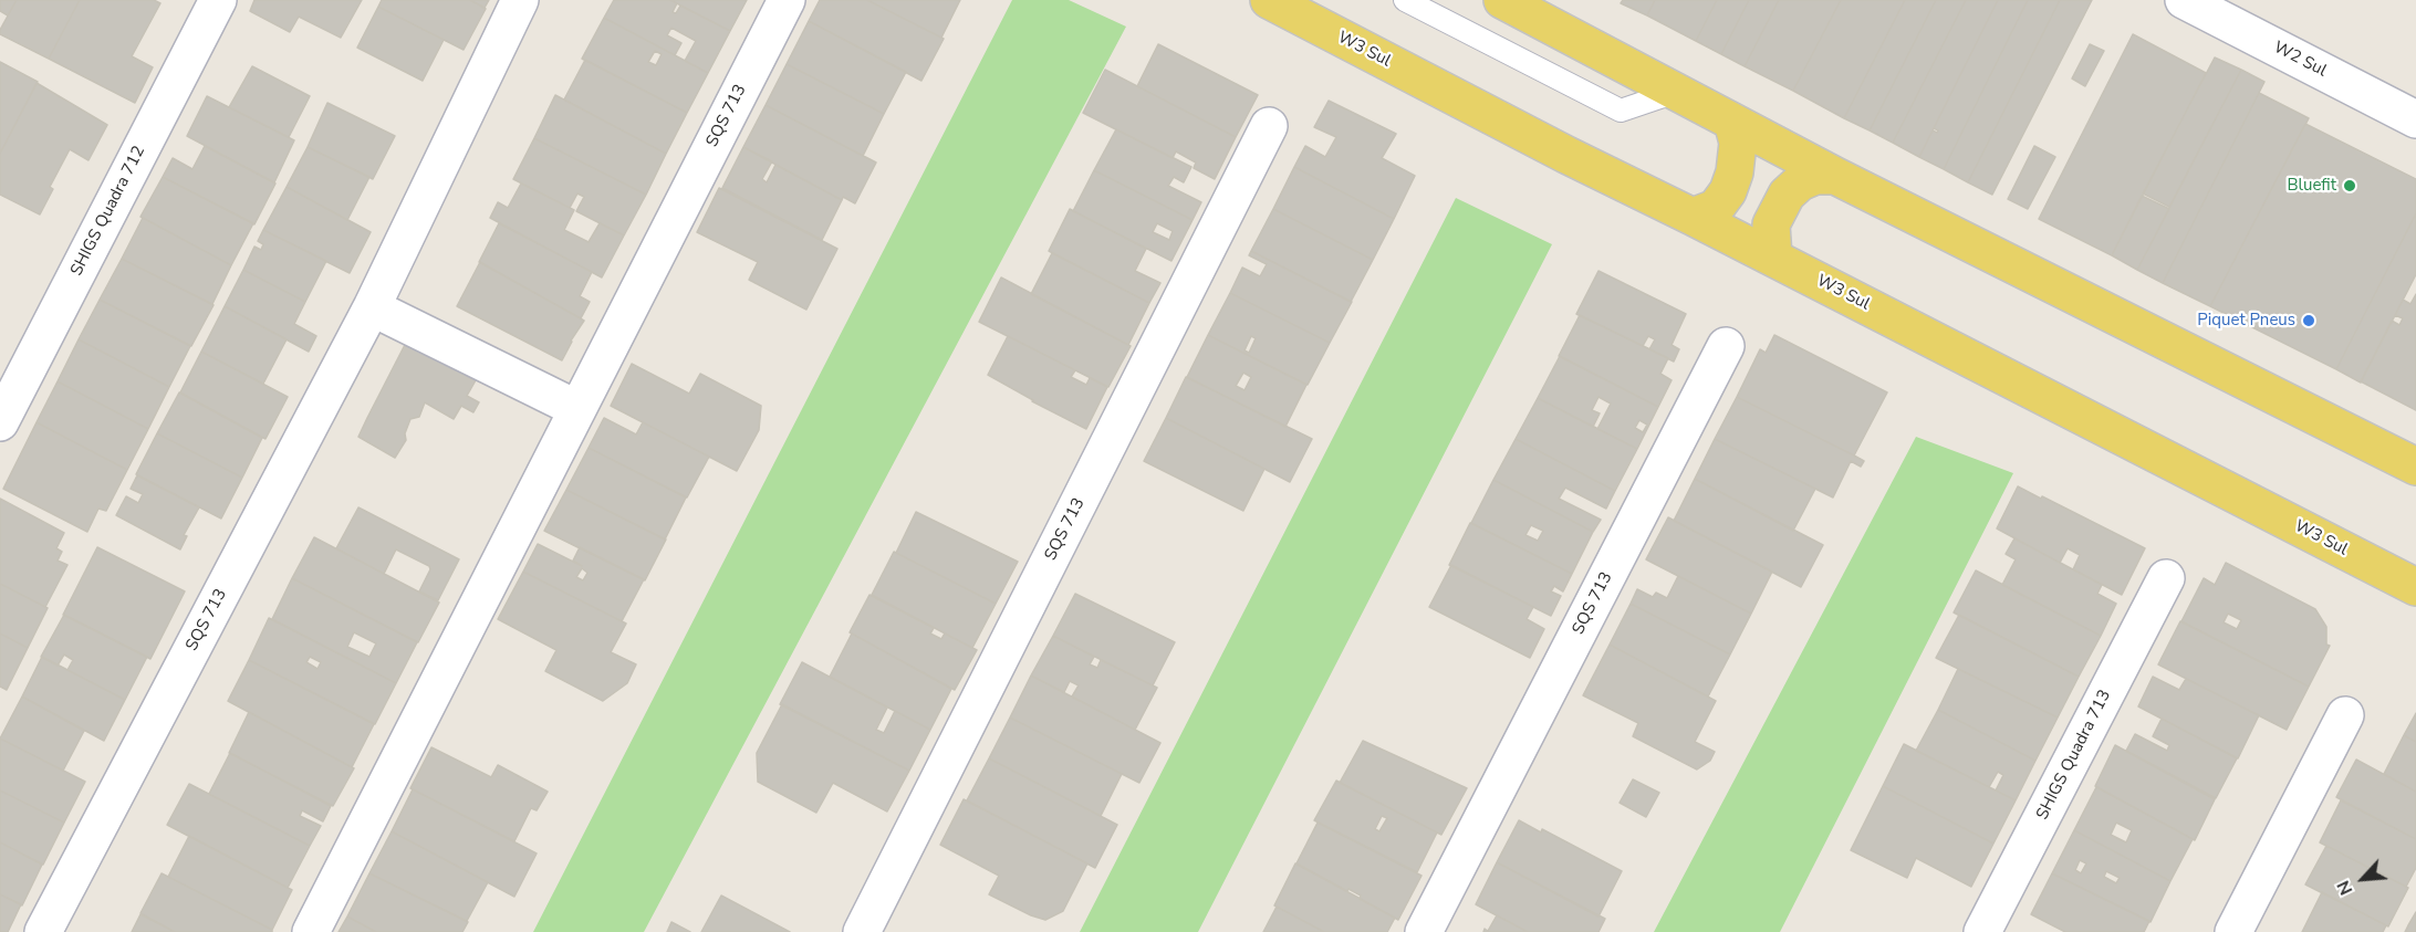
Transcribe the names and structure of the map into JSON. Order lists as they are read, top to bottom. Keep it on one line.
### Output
{"streets":{"main road":["W3 Sul"],"street":["W2 Sul","SQS 713","SHIGS Quadra 712","SHIGS Quadra 713"]},"places":["Bluefit","Piquet Pneus"],"north":"bottom left"}
